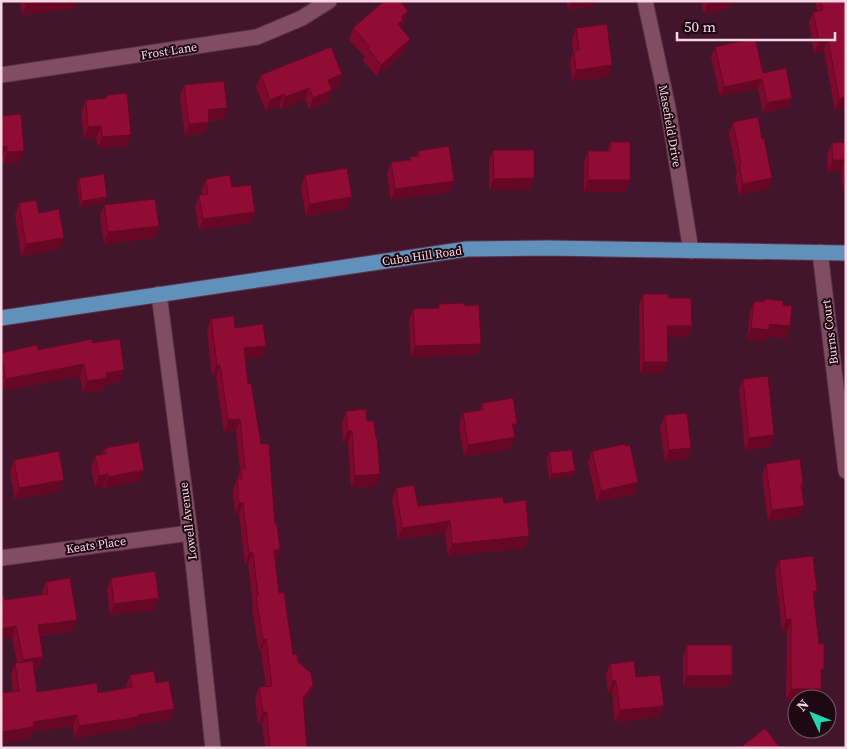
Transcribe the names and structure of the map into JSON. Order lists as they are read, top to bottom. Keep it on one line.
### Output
{"streets":{"main road":["Cuba Hill Road"],"street":["Frost Lane","Masefield Drive","Burns Court","Lowell Avenue","Keats Place"]},"crossings":[["Masefield Drive","Cuba Hill Road"],["Cuba Hill Road","Burns Court"],["Cuba Hill Road","Lowell Avenue"],["Lowell Avenue","Keats Place"]],"scale_bar":"50 m","north":"top left"}
